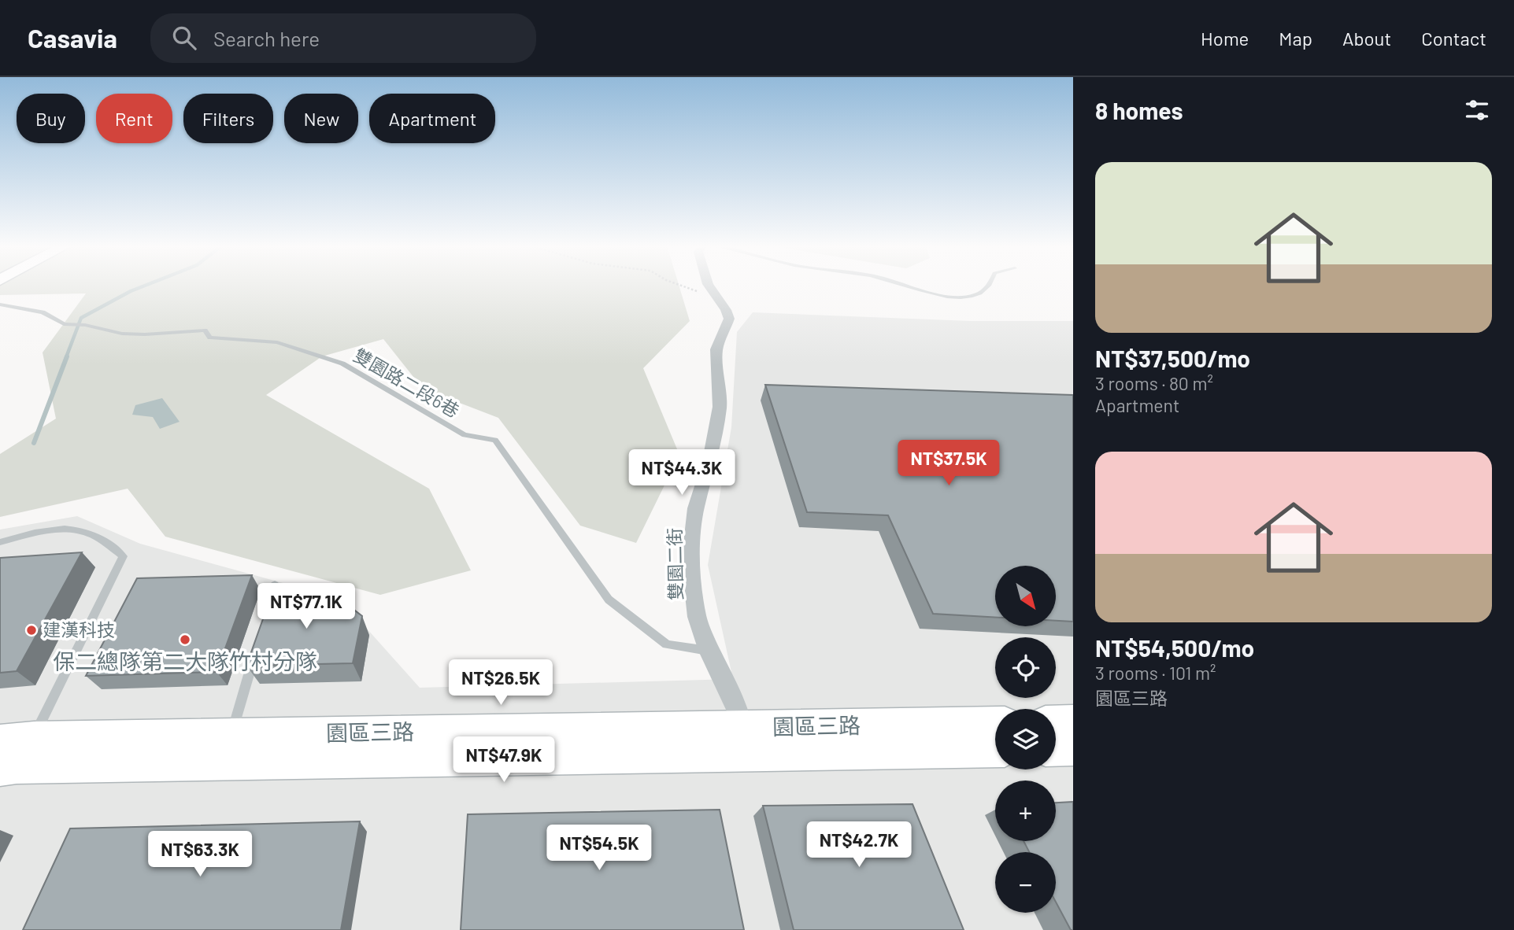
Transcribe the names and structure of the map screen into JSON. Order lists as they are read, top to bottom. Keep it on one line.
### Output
{"streets":{"street":["雙園二街","園區三路"],"lane":["雙園路二段6巷"]},"crossings":[["雙園路二段6巷","雙園二街"],["雙園二街","園區三路"]],"places":["建漢科技","保二總隊第二大隊竹村分隊"],"north":"bottom right","page":{"header":"Casavia","search":"Search here","nav":["Home","Map","About","Contact"],"heading":"8 homes","chip":["Buy","Rent","Filters","New","Apartment"],"list":[{"name":"NT$37,500/mo","note":"3 rooms · 80 m² · Apartment"},{"name":"NT$54,500/mo","note":"3 rooms · 101 m² · 園區三路"}],"price":["NT$37.5K","NT$44.3K","NT$77.1K","NT$26.5K","NT$47.9K","NT$42.7K","NT$54.5K","NT$63.3K"],"map_buttons":["+","−"]}}
